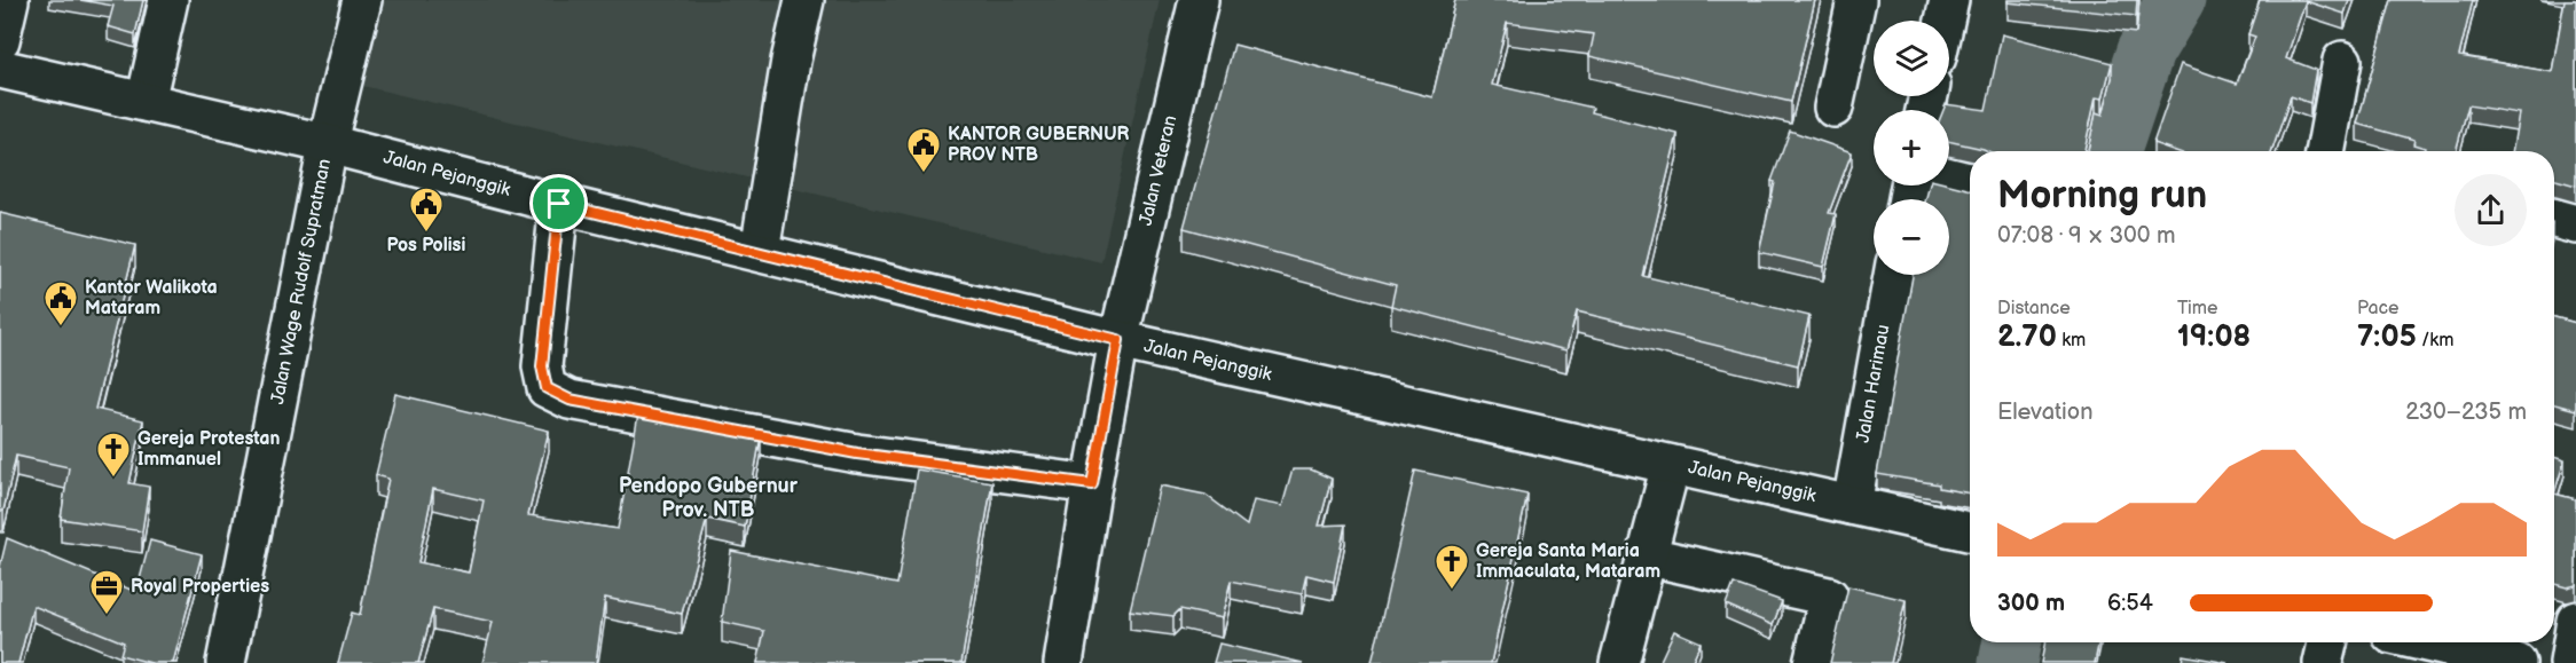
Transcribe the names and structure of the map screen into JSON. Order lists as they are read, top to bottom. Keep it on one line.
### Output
{"streets":{"street":["Jalan Veteran","Jalan Pejanggik","Jalan Wage Rudolf Supratman","Jalan Harimau"]},"crossings":[["Jalan Veteran","Jalan Pejanggik"],["Jalan Pejanggik","Jalan Wage Rudolf Supratman"],["Jalan Pejanggik","Jalan Harimau"]],"districts":["Pendopo Gubernur Prov. NTB"],"places":{"public building":["KANTOR GUBERNUR PROV NTB","Pos Polisi","Kantor Walikota Mataram"],"church":["Gereja Protestan Immanuel","Gereja Santa Maria Immaculata, Mataram"],"office":["Royal Properties"]},"page":{"map_buttons":["+","−"],"heading":["Morning run","07:08 · 9 × 300 m"],"stats":[["Distance","2.70 km"],["Time","19:08"],["Pace","7:05 /km"]],"chart":["Elevation","230–235 m"],"list":[{"name":"300 m","note":"6:54"}]}}
